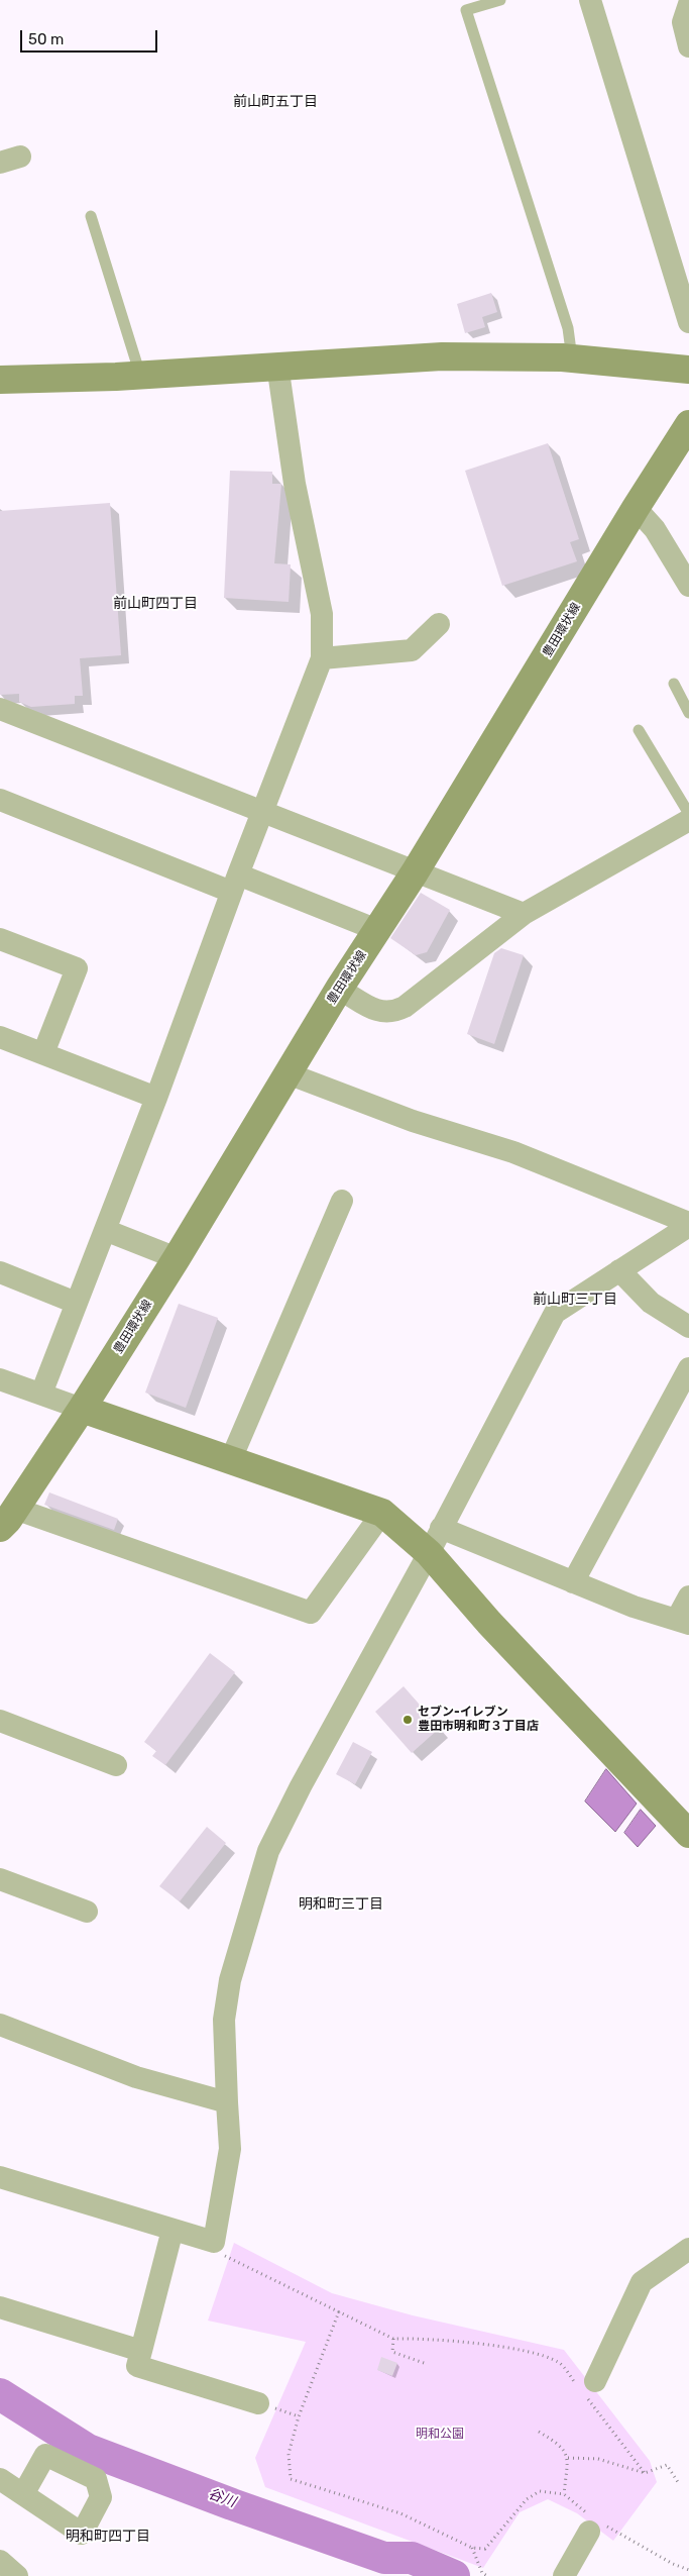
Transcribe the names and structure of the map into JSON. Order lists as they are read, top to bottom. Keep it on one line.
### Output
{"streets":{"street":["豊田環状線"]},"districts":["前山町五丁目","前山町四丁目","前山町三丁目","明和町三丁目","明和町四丁目"],"water":["谷川"],"parks":["明和公園"],"places":["セブン-イレブン 豊田市明和町３丁目店"],"scale_bar":"50 m"}
